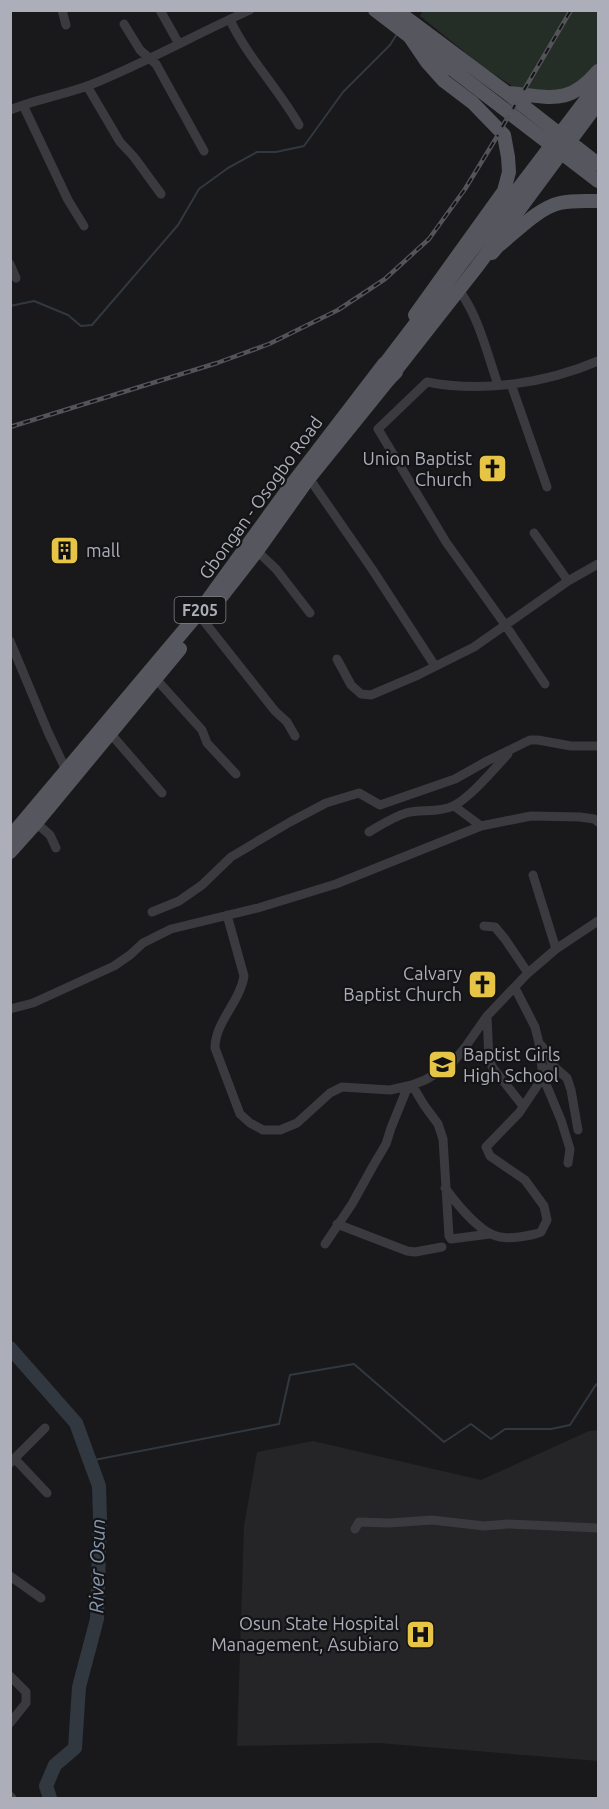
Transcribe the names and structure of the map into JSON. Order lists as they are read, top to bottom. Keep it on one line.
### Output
{"streets":{"main road":["Gbongan - Osogbo Road","F205"]},"crossings":[["Gbongan - Osogbo Road","F205"]],"water":["River Osun"],"places":{"church":["Union Baptist Church","Calvary Baptist Church"],"building":["mall"],"school or university":["Baptist Girls High School"],"hospital":["Osun State Hospital Management, Asubiaro"]}}
